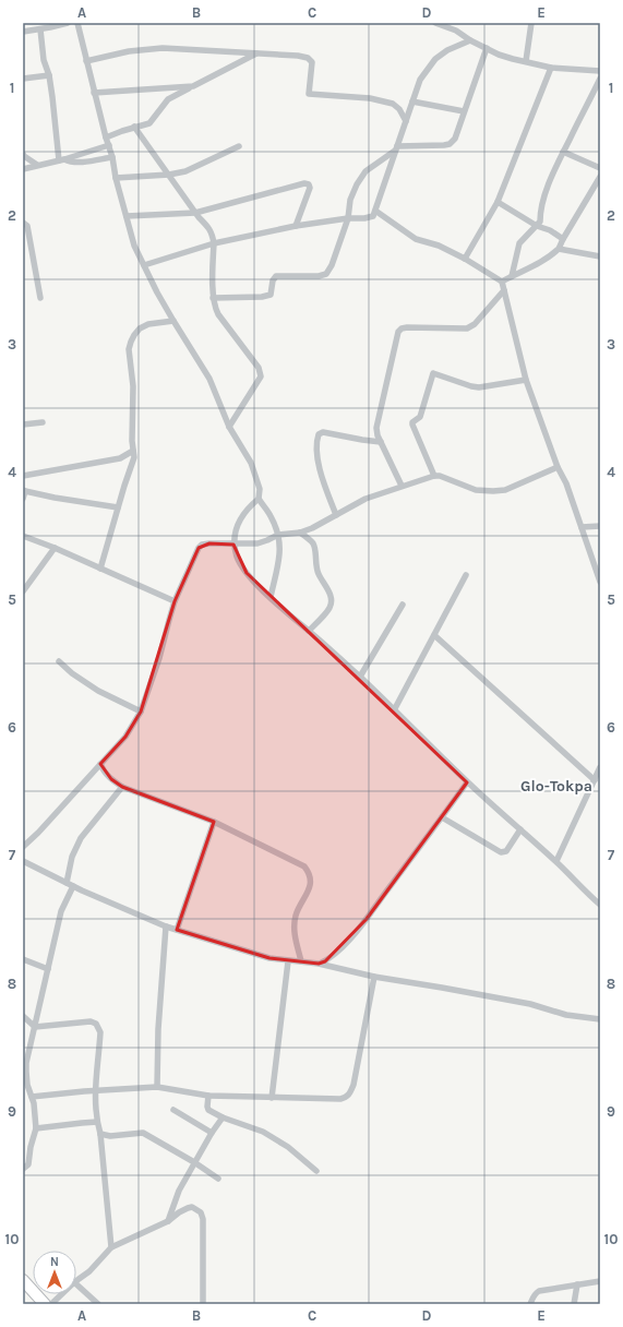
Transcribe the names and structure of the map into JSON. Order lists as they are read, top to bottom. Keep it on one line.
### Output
{"districts":["Glo-Tokpa"],"north":"top","grid":{"columns":["A","B","C","D","E"],"rows":["1","2","3","4","5","6","7","8","9","10"]}}
